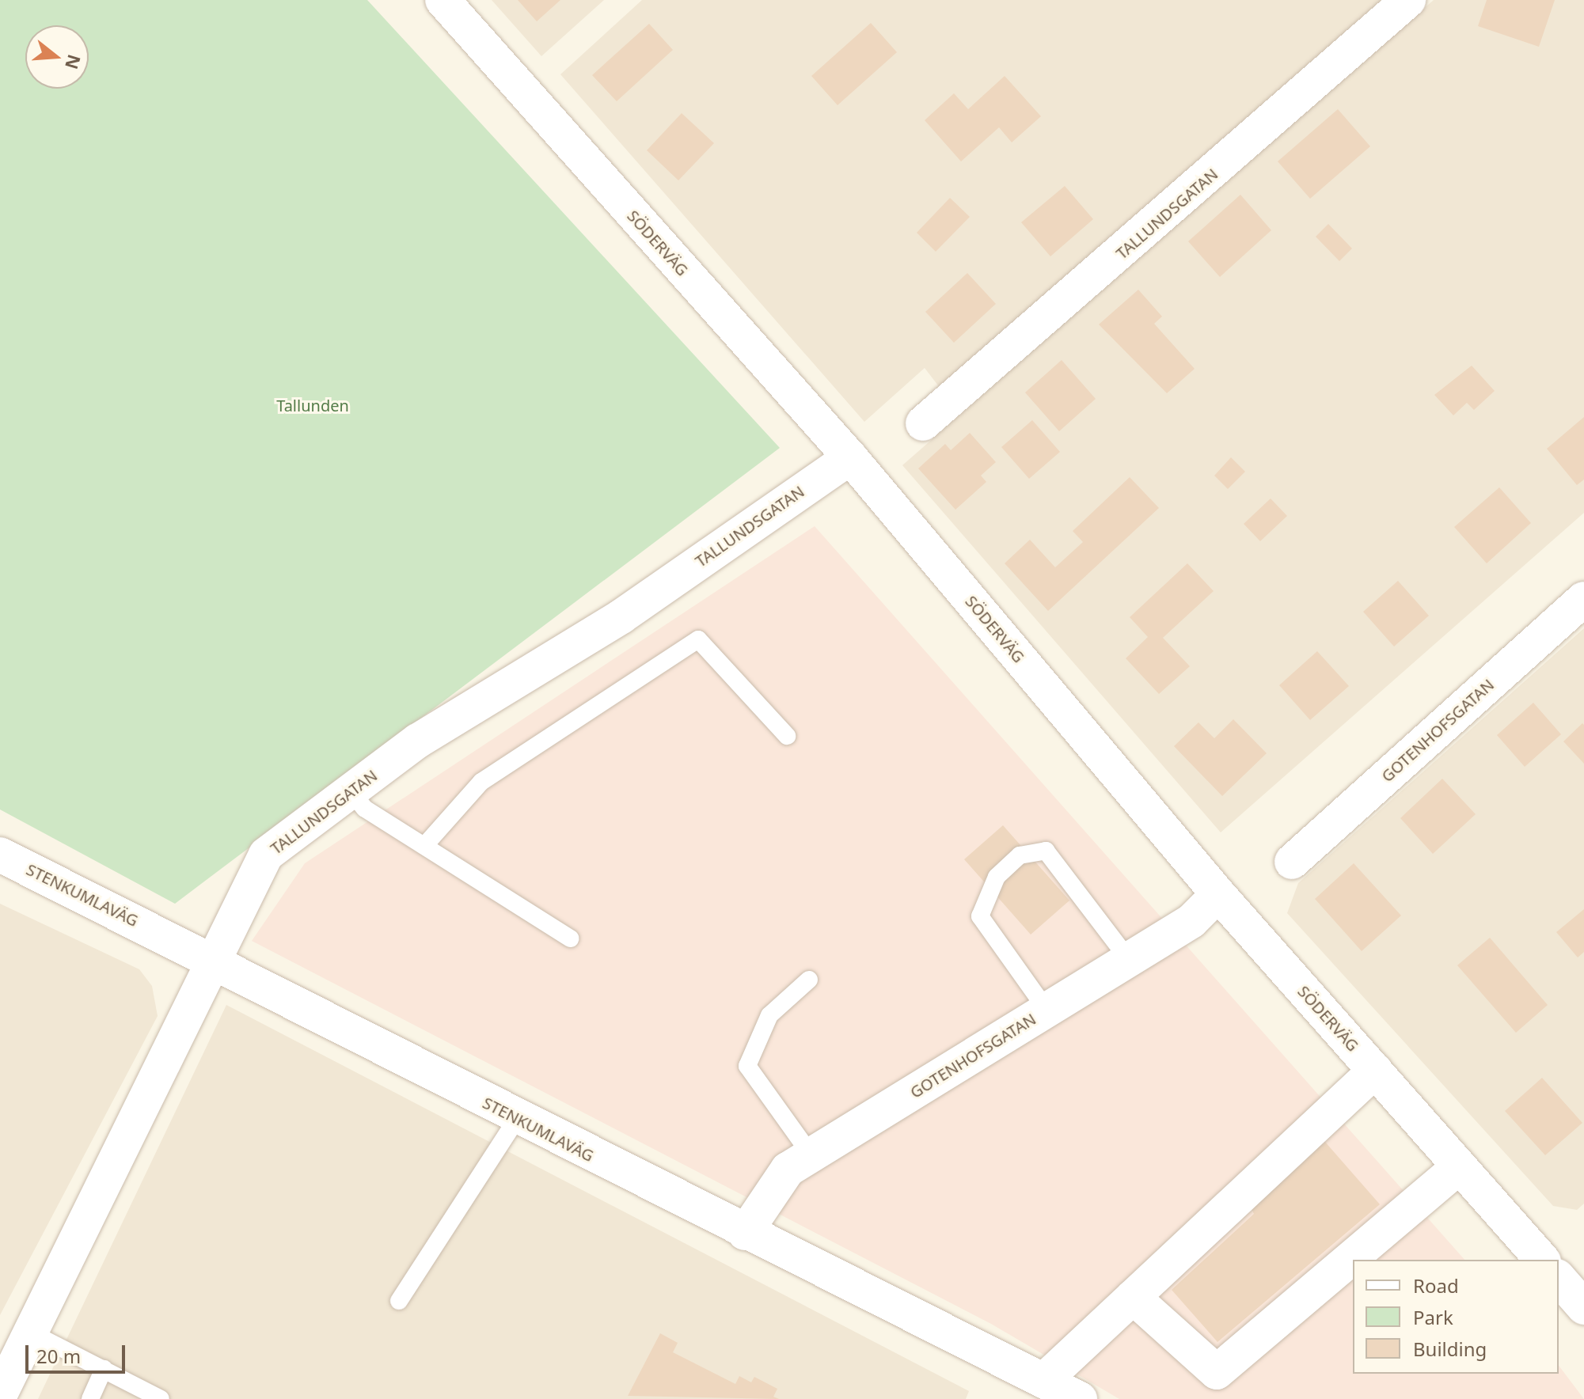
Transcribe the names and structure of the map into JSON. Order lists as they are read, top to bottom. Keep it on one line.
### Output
{"streets":{"street":["TALLUNDSGATAN","SÖDERVÄG","GOTENHOFSGATAN","STENKUMLAVÄG"]},"crossings":[["TALLUNDSGATAN","SÖDERVÄG"],["TALLUNDSGATAN","STENKUMLAVÄG"],["SÖDERVÄG","GOTENHOFSGATAN"],["GOTENHOFSGATAN","STENKUMLAVÄG"]],"parks":["Tallunden"],"legend":["Road","Park","Building"],"scale_bar":"20 m","north":"right"}
